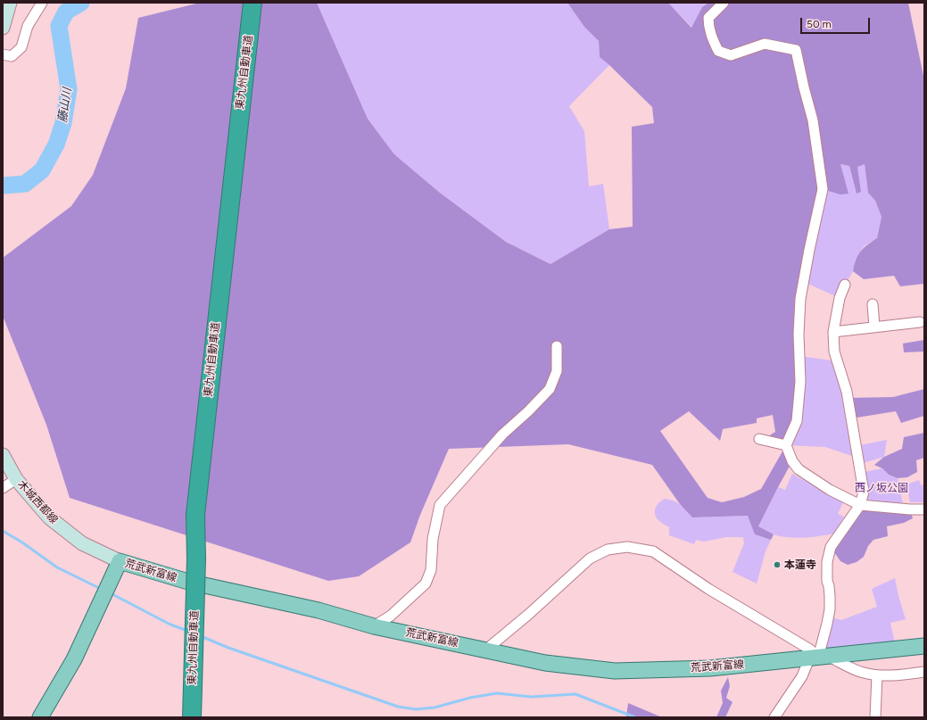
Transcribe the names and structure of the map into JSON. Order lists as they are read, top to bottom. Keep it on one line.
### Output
{"streets":{"highway":["東九州自動車道"],"main road":["木城西都線","荒武新富線"]},"crossings":[["木城西都線","荒武新富線"]],"water":["藤山川"],"parks":["西ノ坂公園"],"places":["本蓮寺"],"scale_bar":"50 m"}
